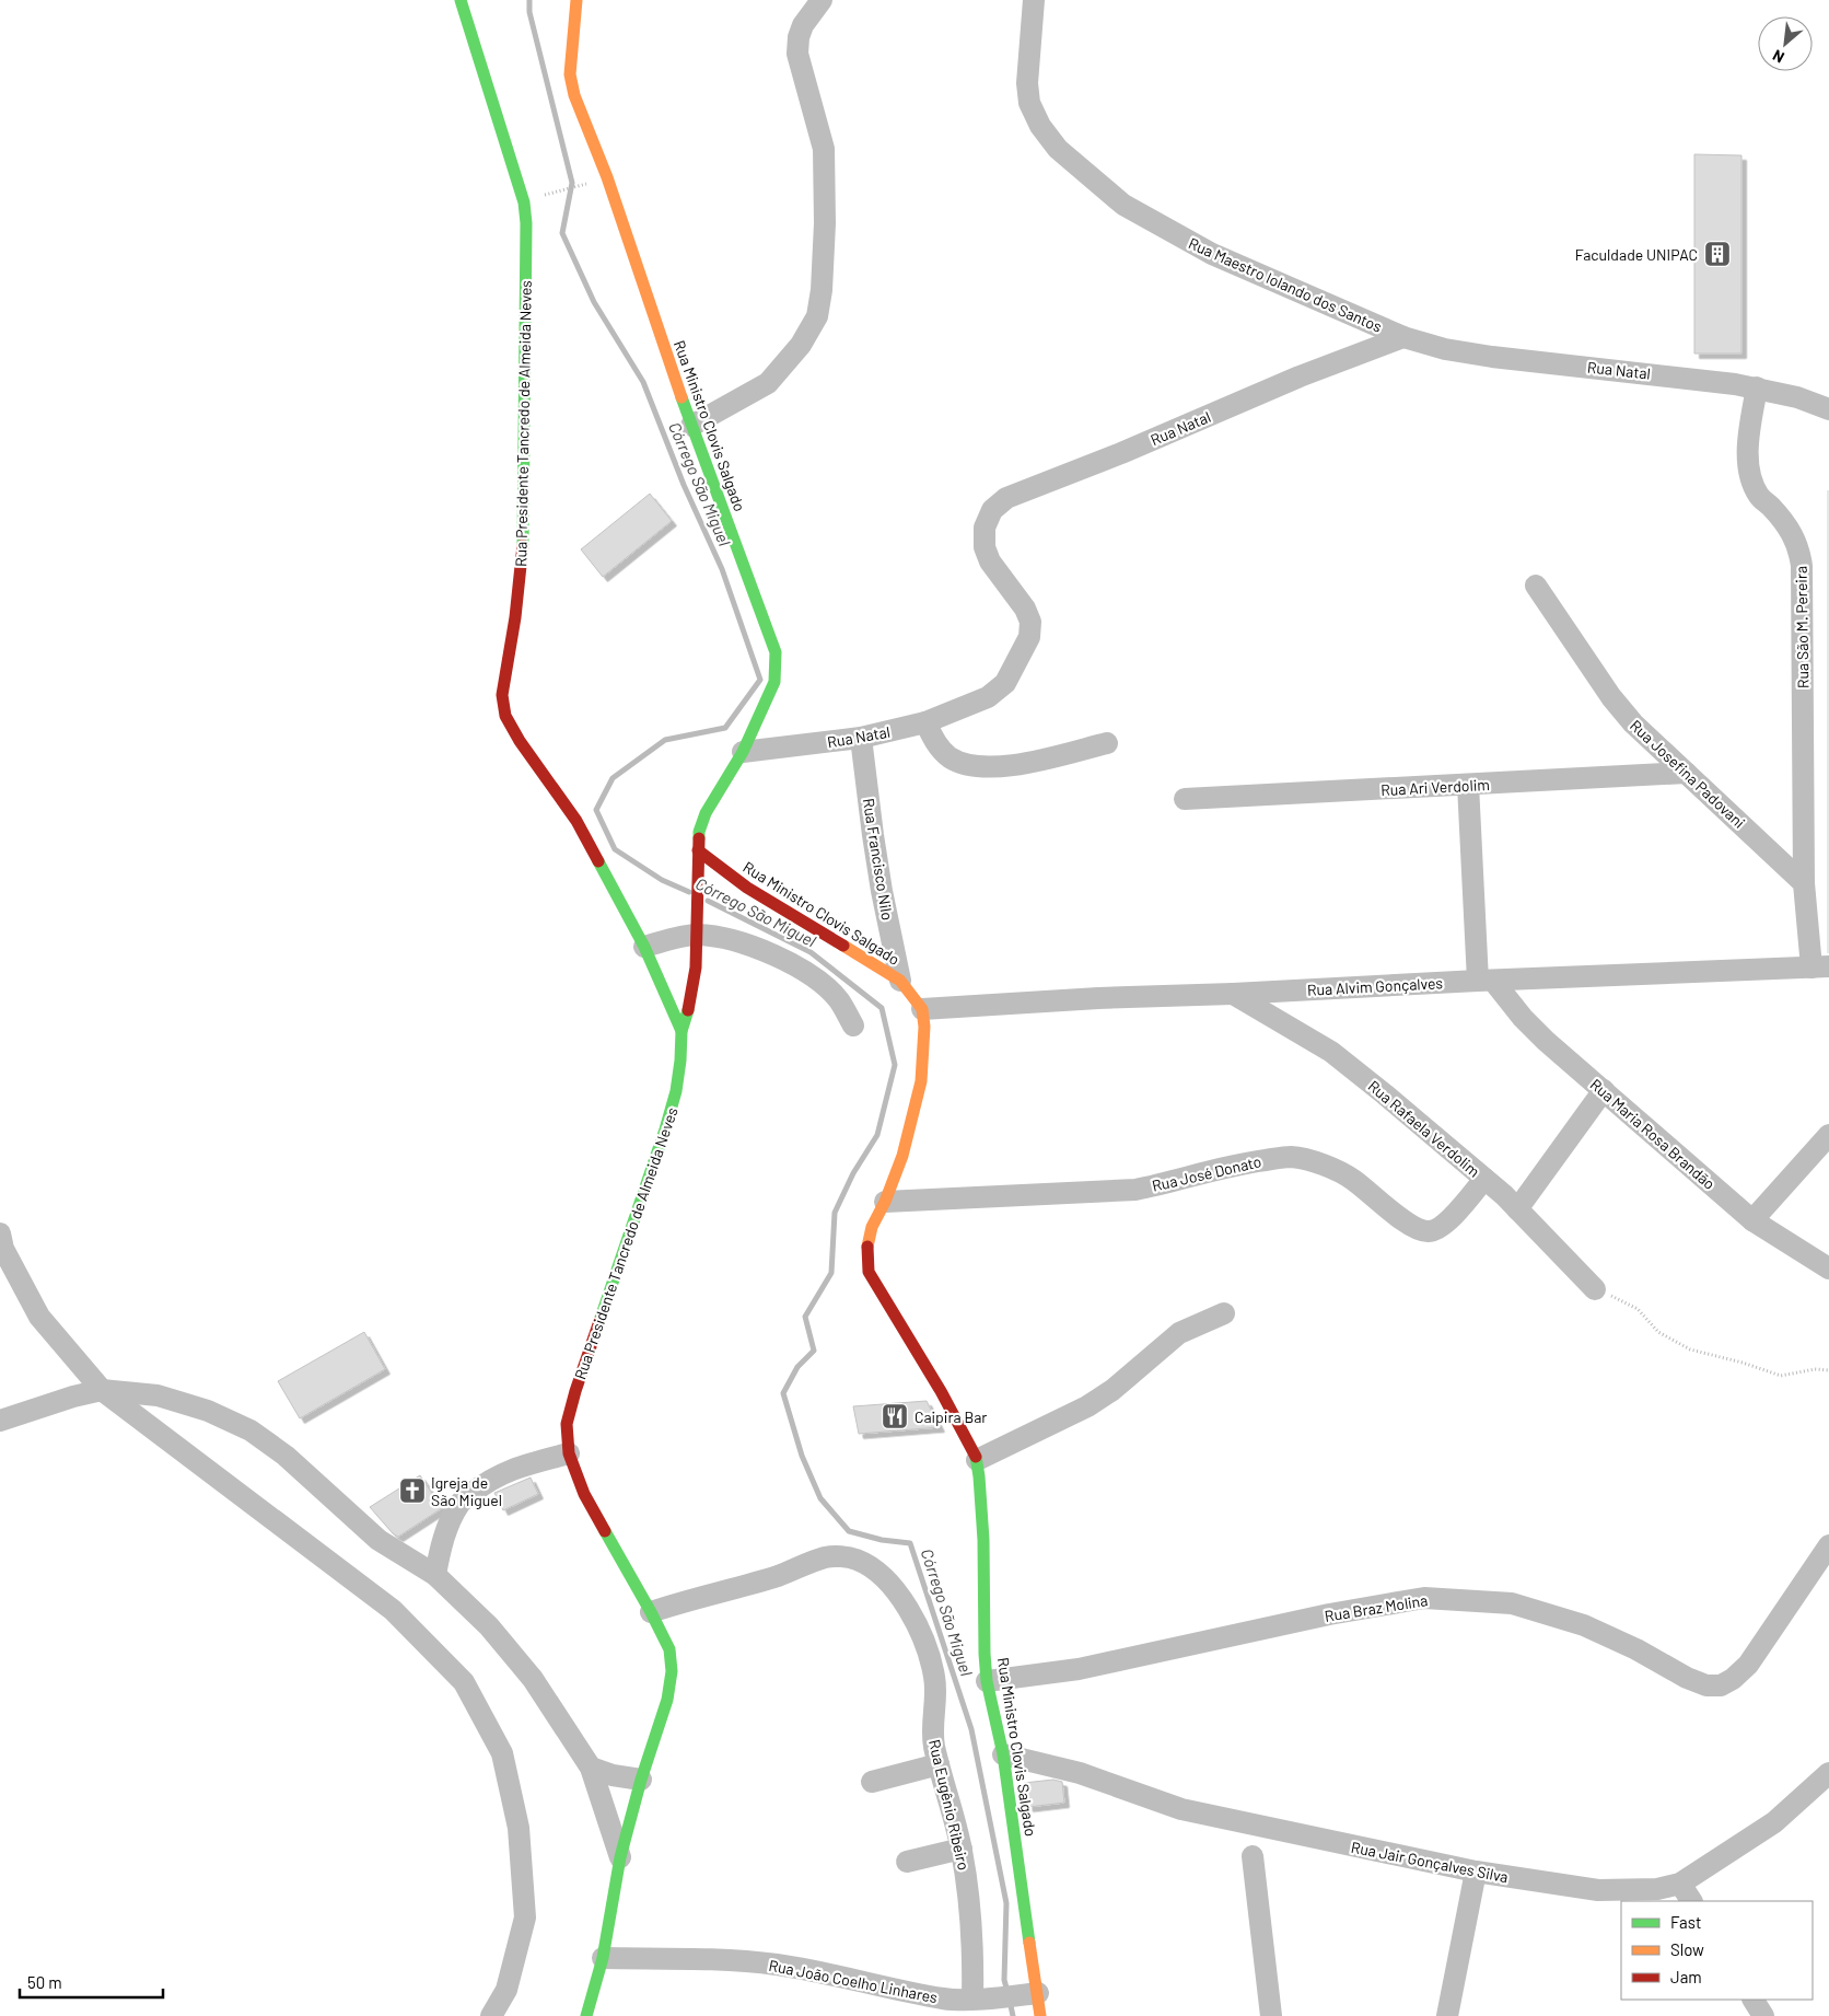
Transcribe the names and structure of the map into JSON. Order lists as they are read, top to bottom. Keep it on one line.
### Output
{"streets":{"street":["Rua Maestro Iolando dos Santos","Rua Natal","Rua Presidente Tancredo de Almeida Neves","Rua Ministro Clovis Salgado","Rua São M. Pereira","Rua Josefina Padovani","Rua Ari Verdolim","Rua Francisco Nilo","Rua Alvim Gonçalves","Rua Rafaela Verdolim","Rua Maria Rosa Brandão","Rua José Donato","Rua Braz Molina","Rua Eugênio Ribeiro","Rua Jair Gonçalves Silva","Rua João Coelho Linhares"]},"crossings":[["Rua Maestro Iolando dos Santos","Rua Natal"],["Rua Natal","Rua Ministro Clovis Salgado"],["Rua Natal","Rua São M. Pereira"],["Rua Natal","Rua Francisco Nilo"],["Rua Presidente Tancredo de Almeida Neves","Rua Ministro Clovis Salgado"],["Rua Presidente Tancredo de Almeida Neves","Rua Eugênio Ribeiro"],["Rua Presidente Tancredo de Almeida Neves","Rua João Coelho Linhares"],["Rua Ministro Clovis Salgado","Rua Francisco Nilo"],["Rua Ministro Clovis Salgado","Rua Alvim Gonçalves"],["Rua Ministro Clovis Salgado","Rua José Donato"],["Rua Ministro Clovis Salgado","Rua Braz Molina"],["Rua Ministro Clovis Salgado","Rua Jair Gonçalves Silva"],["Rua Ministro Clovis Salgado","Rua João Coelho Linhares"],["Rua São M. Pereira","Rua Josefina Padovani"],["Rua Josefina Padovani","Rua Ari Verdolim"],["Rua Alvim Gonçalves","Rua Rafaela Verdolim"],["Rua Alvim Gonçalves","Rua Maria Rosa Brandão"],["Rua Rafaela Verdolim","Rua José Donato"],["Rua Eugênio Ribeiro","Rua João Coelho Linhares"]],"water":["Córrego São Miguel"],"places":{"building":["Faculdade UNIPAC"],"restaurant":["Caipira Bar"],"church":["Igreja de São Miguel"]},"legend":["Fast","Slow","Jam"],"scale_bar":"50 m","north":"bottom left"}
